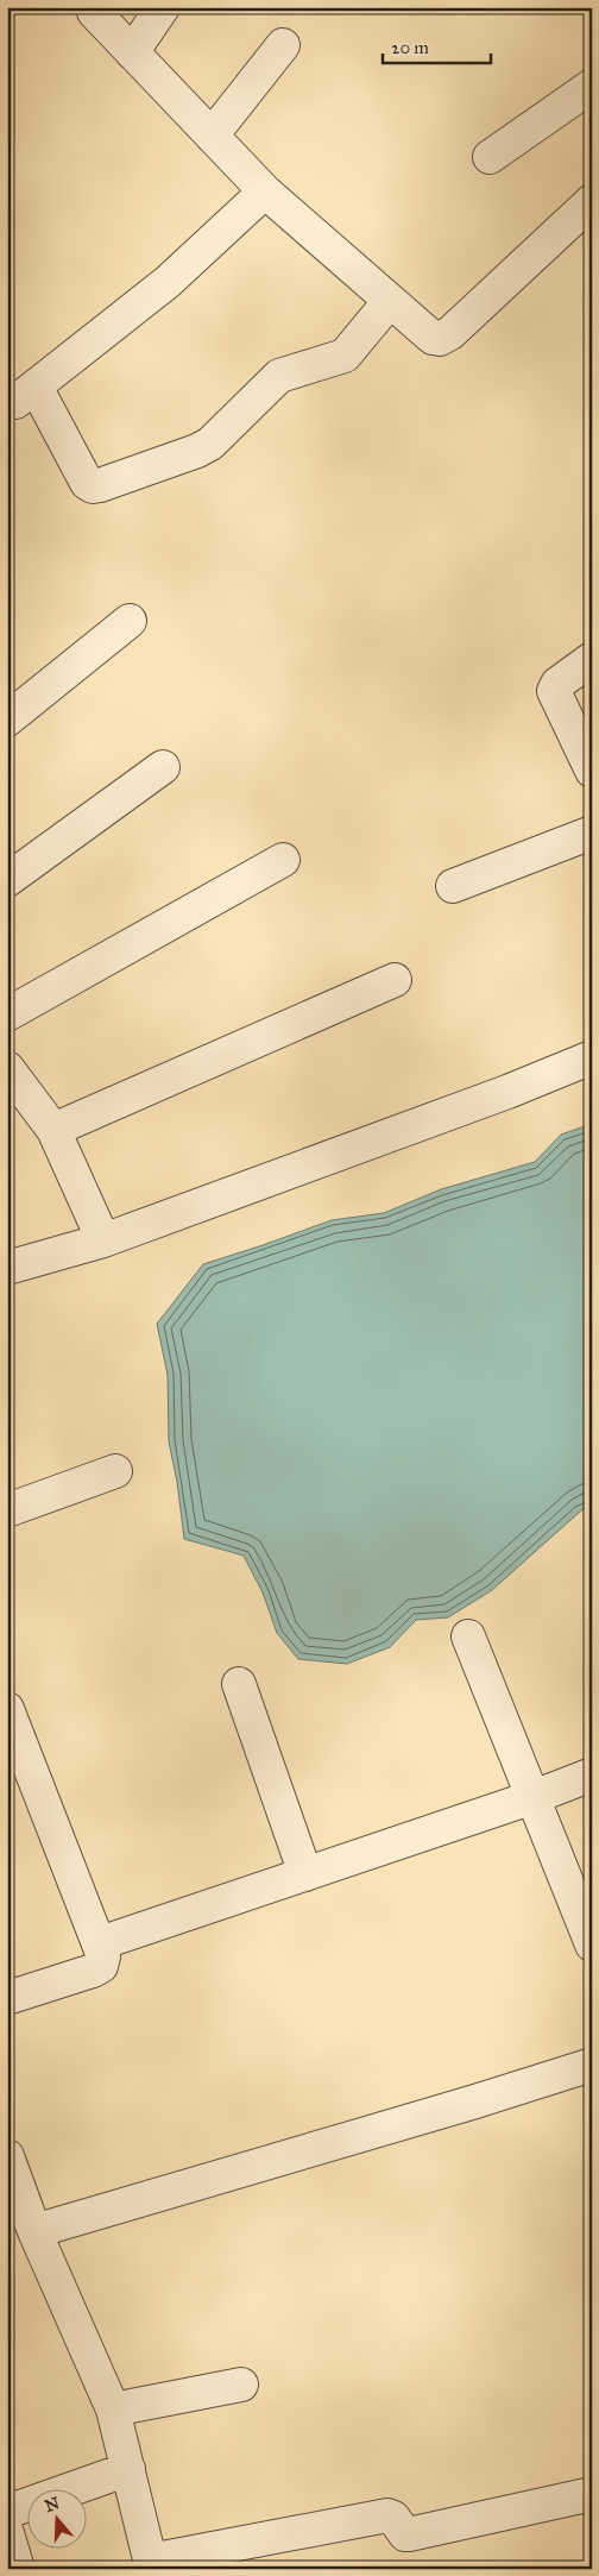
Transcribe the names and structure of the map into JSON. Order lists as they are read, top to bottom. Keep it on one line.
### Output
{"scale_bar":"20 m","north":"top"}
